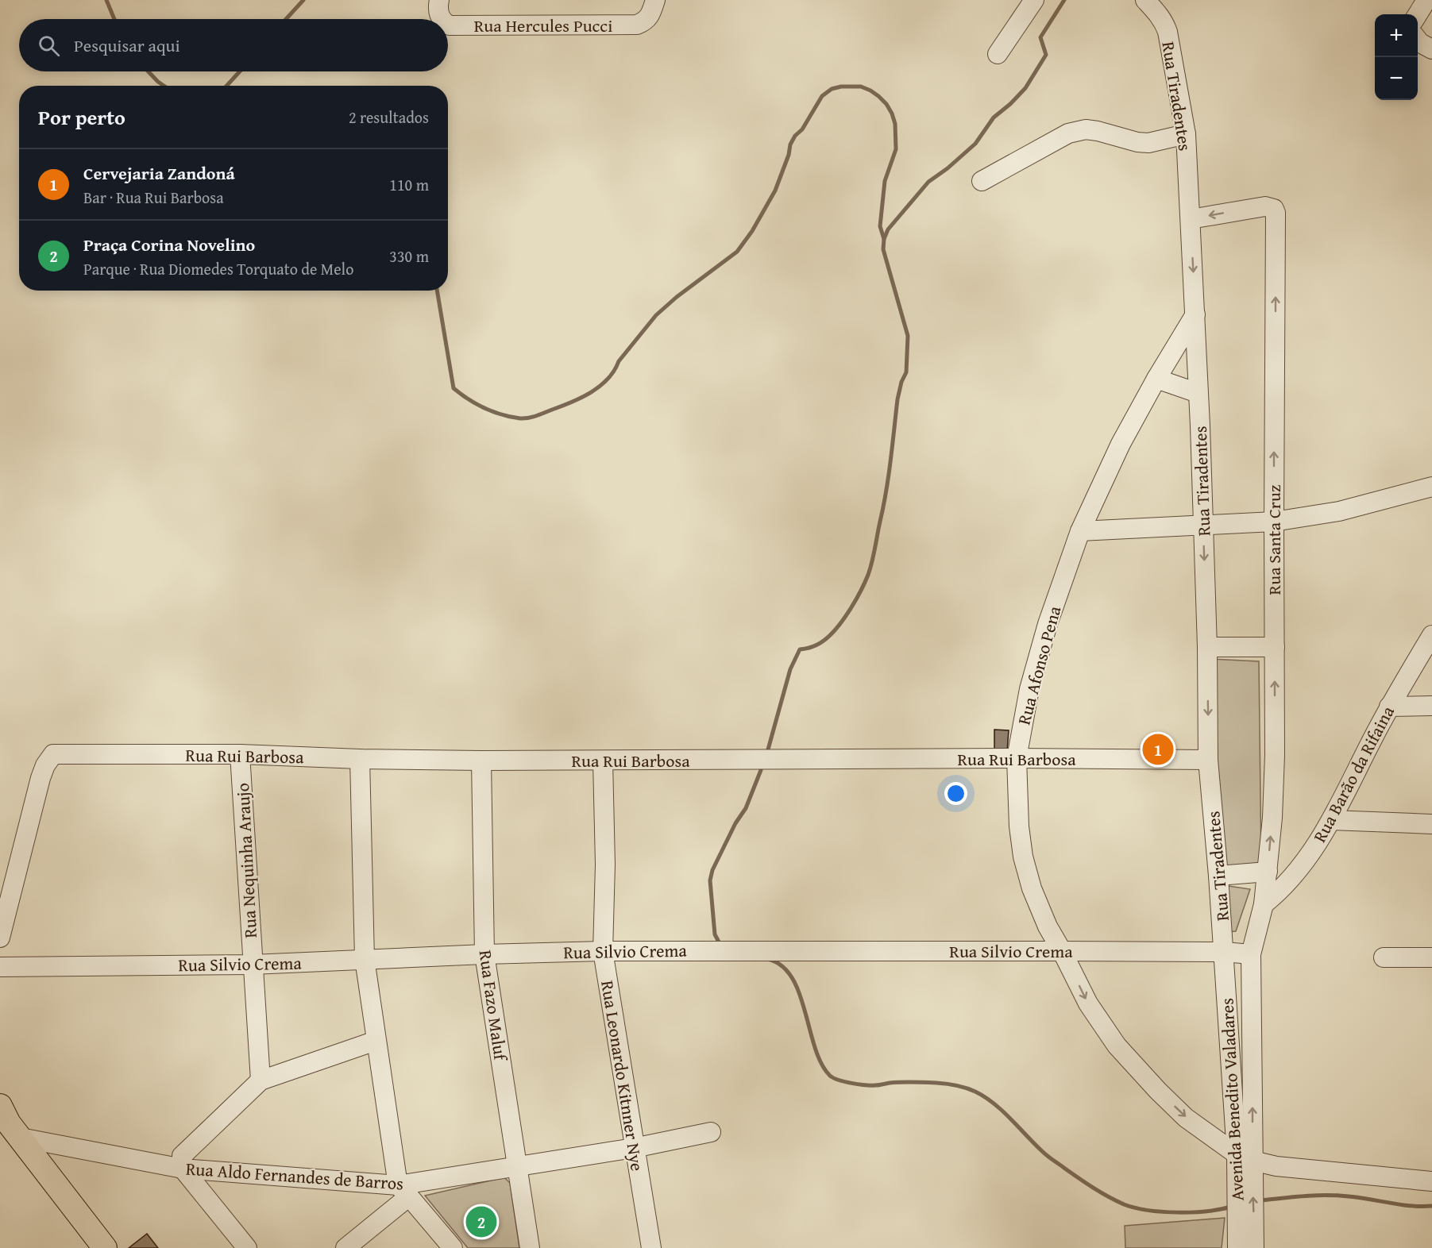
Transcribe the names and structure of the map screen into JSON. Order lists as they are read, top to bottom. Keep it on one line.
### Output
{"streets":{"street":["Rua Hercules Pucci","Rua Tiradentes","Rua Santa Cruz","Rua Afonso Pena","Rua Rui Barbosa","Rua Barão da Rifaina","Rua Nequinha Araujo","Rua Silvio Crema","Rua Fazo Maluf","Rua Leonardo Kitnner Nye","Avenida Benedito Valadares","Rua Aldo Fernandes de Barros"]},"crossings":[["Rua Tiradentes","Rua Santa Cruz"],["Rua Tiradentes","Rua Afonso Pena"],["Rua Tiradentes","Rua Rui Barbosa"],["Rua Tiradentes","Rua Silvio Crema"],["Rua Tiradentes","Avenida Benedito Valadares"],["Rua Santa Cruz","Rua Barão da Rifaina"],["Rua Santa Cruz","Rua Silvio Crema"],["Rua Santa Cruz","Avenida Benedito Valadares"],["Rua Afonso Pena","Rua Rui Barbosa"],["Rua Afonso Pena","Rua Silvio Crema"],["Rua Afonso Pena","Avenida Benedito Valadares"],["Rua Rui Barbosa","Rua Nequinha Araujo"],["Rua Rui Barbosa","Rua Fazo Maluf"],["Rua Rui Barbosa","Rua Leonardo Kitnner Nye"],["Rua Nequinha Araujo","Rua Silvio Crema"],["Rua Silvio Crema","Rua Fazo Maluf"],["Rua Silvio Crema","Rua Leonardo Kitnner Nye"],["Rua Silvio Crema","Avenida Benedito Valadares"],["Rua Fazo Maluf","Rua Aldo Fernandes de Barros"],["Rua Leonardo Kitnner Nye","Rua Aldo Fernandes de Barros"]],"one_way":["Rua Santa Cruz"],"page":{"map_buttons":["+","−"],"search":"Pesquisar aqui","heading":["Por perto","2 resultados"],"list":[{"mark":"1","name":"Cervejaria Zandoná","note":"Bar · Rua Rui Barbosa","value":"110 m"},{"mark":"2","name":"Praça Corina Novelino","note":"Parque · Rua Diomedes Torquato de Melo","value":"330 m"}],"pins":["1","2"]}}
